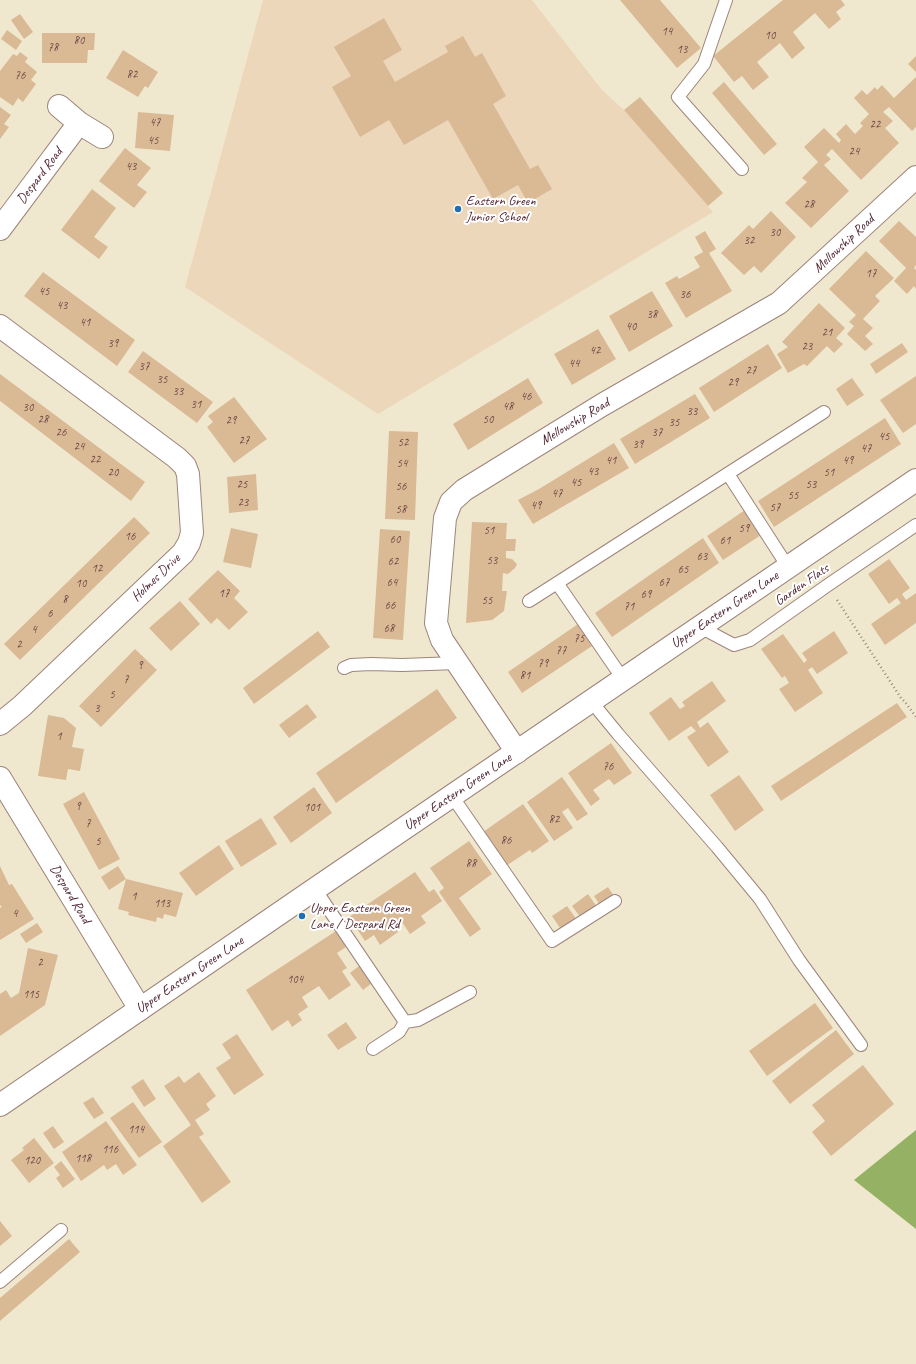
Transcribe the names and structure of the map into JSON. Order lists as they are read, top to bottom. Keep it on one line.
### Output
{"streets":{"street":["Despard Road","Mellowship Road","Holmes Drive","Upper Eastern Green Lane"],"lane":["Garden Flats"]},"crossings":[["Despard Road","Upper Eastern Green Lane"],["Mellowship Road","Upper Eastern Green Lane"],["Garden Flats","Upper Eastern Green Lane"]],"places":["Eastern Green Junior School","Upper Eastern Green Lane / Despard Rd"],"house_numbers":["14","10","80","78","13","82","76","47","22","45","24","43","28","30","32","17","45","36","43","38","41","40","21","39","23","42","44","37","27","35","29","33","46","31","48","30","33","28","50","29","35","26","37","45","27","52","39","24","47","22","41","49","54","43","20","51","45","25","53","56","47","55","23","49","57","58","59","51","16","60","61","63","53","62","12","65","64","67","10","17","69","8","55","66","71","6","68","4","75","2","77","79","9","81","7","5","3","1","76","9","101","82","7","86","5","88","1","113","4","2","104","115","114","116","118","120"]}
